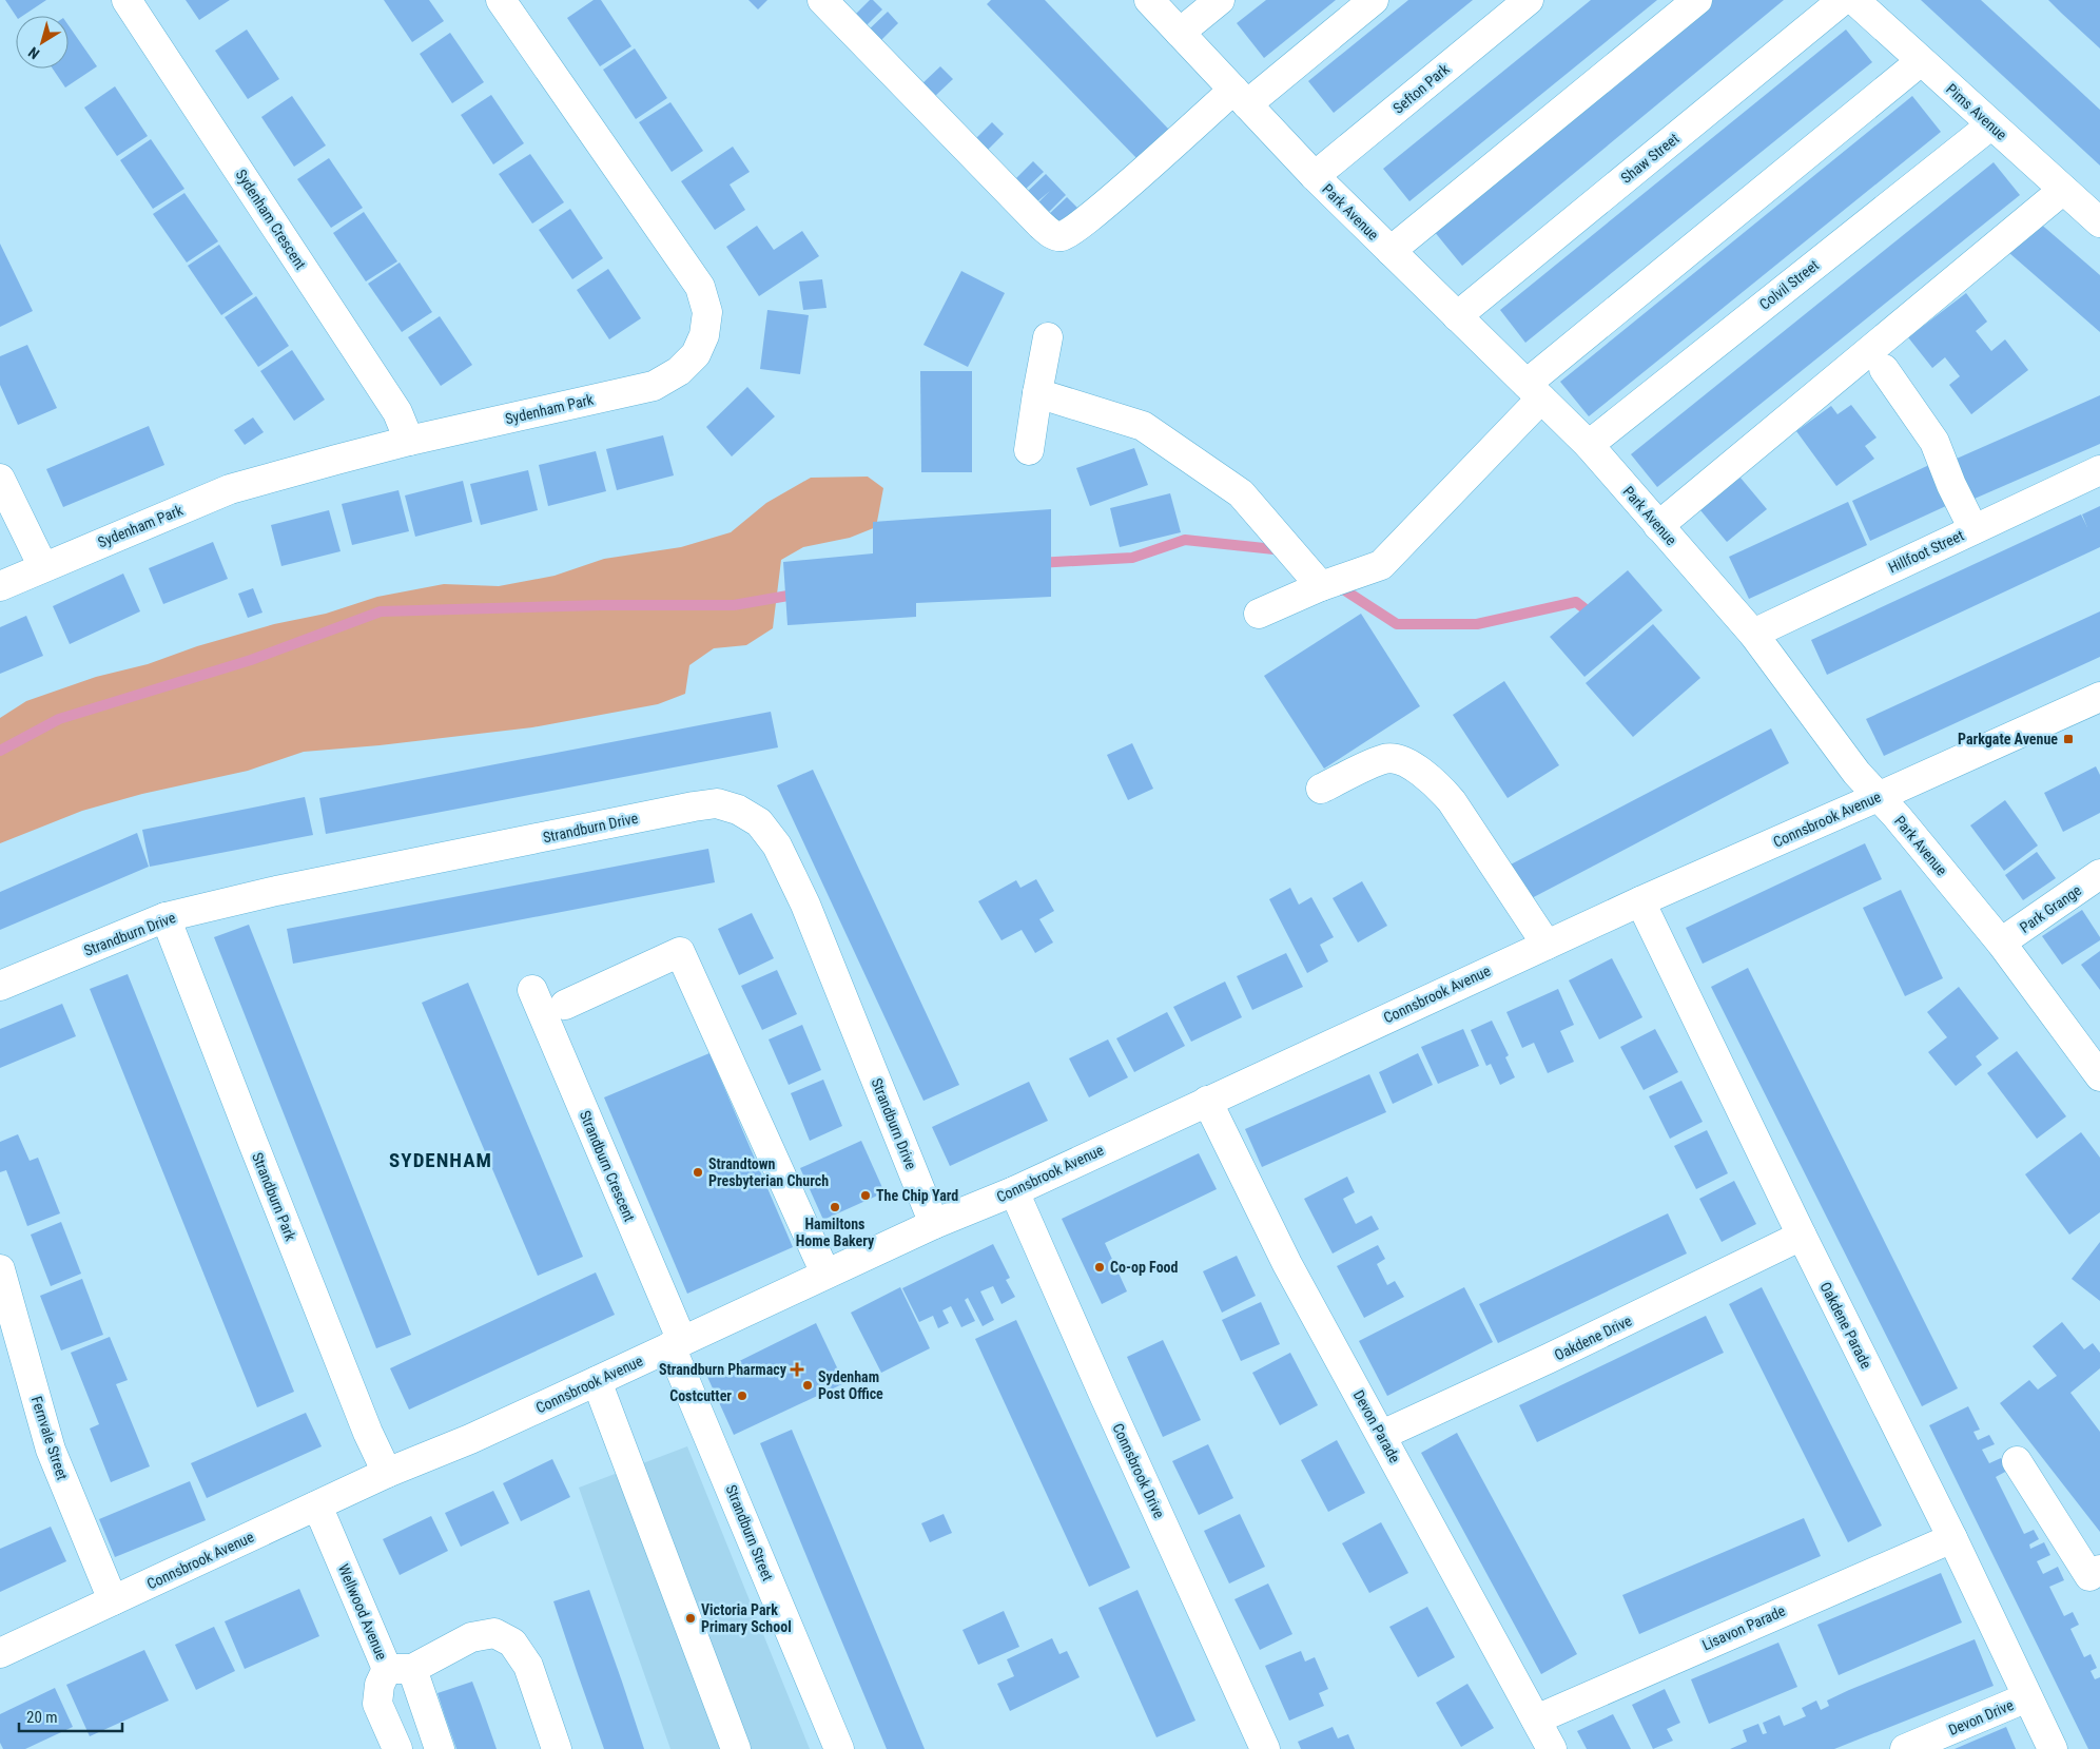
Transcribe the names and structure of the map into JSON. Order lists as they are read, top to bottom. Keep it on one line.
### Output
{"streets":{"street":["Sefton Park","Pims Avenue","Shaw Street","Park Avenue","Sydenham Crescent","Colvil Street","Sydenham Park","Hillfoot Street","Connsbrook Avenue","Strandburn Drive","Park Grange","Strandburn Crescent","Strandburn Park","Oakdene Parade","Oakdene Drive","Devon Parade","Fernvale Street","Connsbrook Drive","Strandburn Street","Wellwood Avenue","Lisavon Parade","Devon Drive"]},"crossings":[["Sefton Park","Park Avenue"],["Pims Avenue","Colvil Street"],["Shaw Street","Park Avenue"],["Park Avenue","Colvil Street"],["Park Avenue","Hillfoot Street"],["Park Avenue","Connsbrook Avenue"],["Park Avenue","Park Grange"],["Sydenham Crescent","Sydenham Park"],["Connsbrook Avenue","Strandburn Drive"],["Connsbrook Avenue","Strandburn Crescent"],["Connsbrook Avenue","Strandburn Park"],["Connsbrook Avenue","Oakdene Parade"],["Connsbrook Avenue","Devon Parade"],["Connsbrook Avenue","Fernvale Street"],["Connsbrook Avenue","Connsbrook Drive"],["Connsbrook Avenue","Strandburn Street"],["Connsbrook Avenue","Wellwood Avenue"],["Strandburn Drive","Strandburn Park"],["Strandburn Crescent","Strandburn Street"],["Oakdene Parade","Oakdene Drive"],["Oakdene Parade","Lisavon Parade"],["Oakdene Parade","Devon Drive"],["Oakdene Drive","Devon Parade"],["Devon Parade","Lisavon Parade"]],"districts":["SYDENHAM"],"places":{"transit":["Parkgate Avenue"],"other":["Strandtown Presbyterian Church","The Chip Yard","Hamiltons Home Bakery","Co-op Food","Sydenham Post Office","Costcutter","Victoria Park Primary School"],"health":["Strandburn Pharmacy"]},"scale_bar":"20 m","north":"bottom left"}
